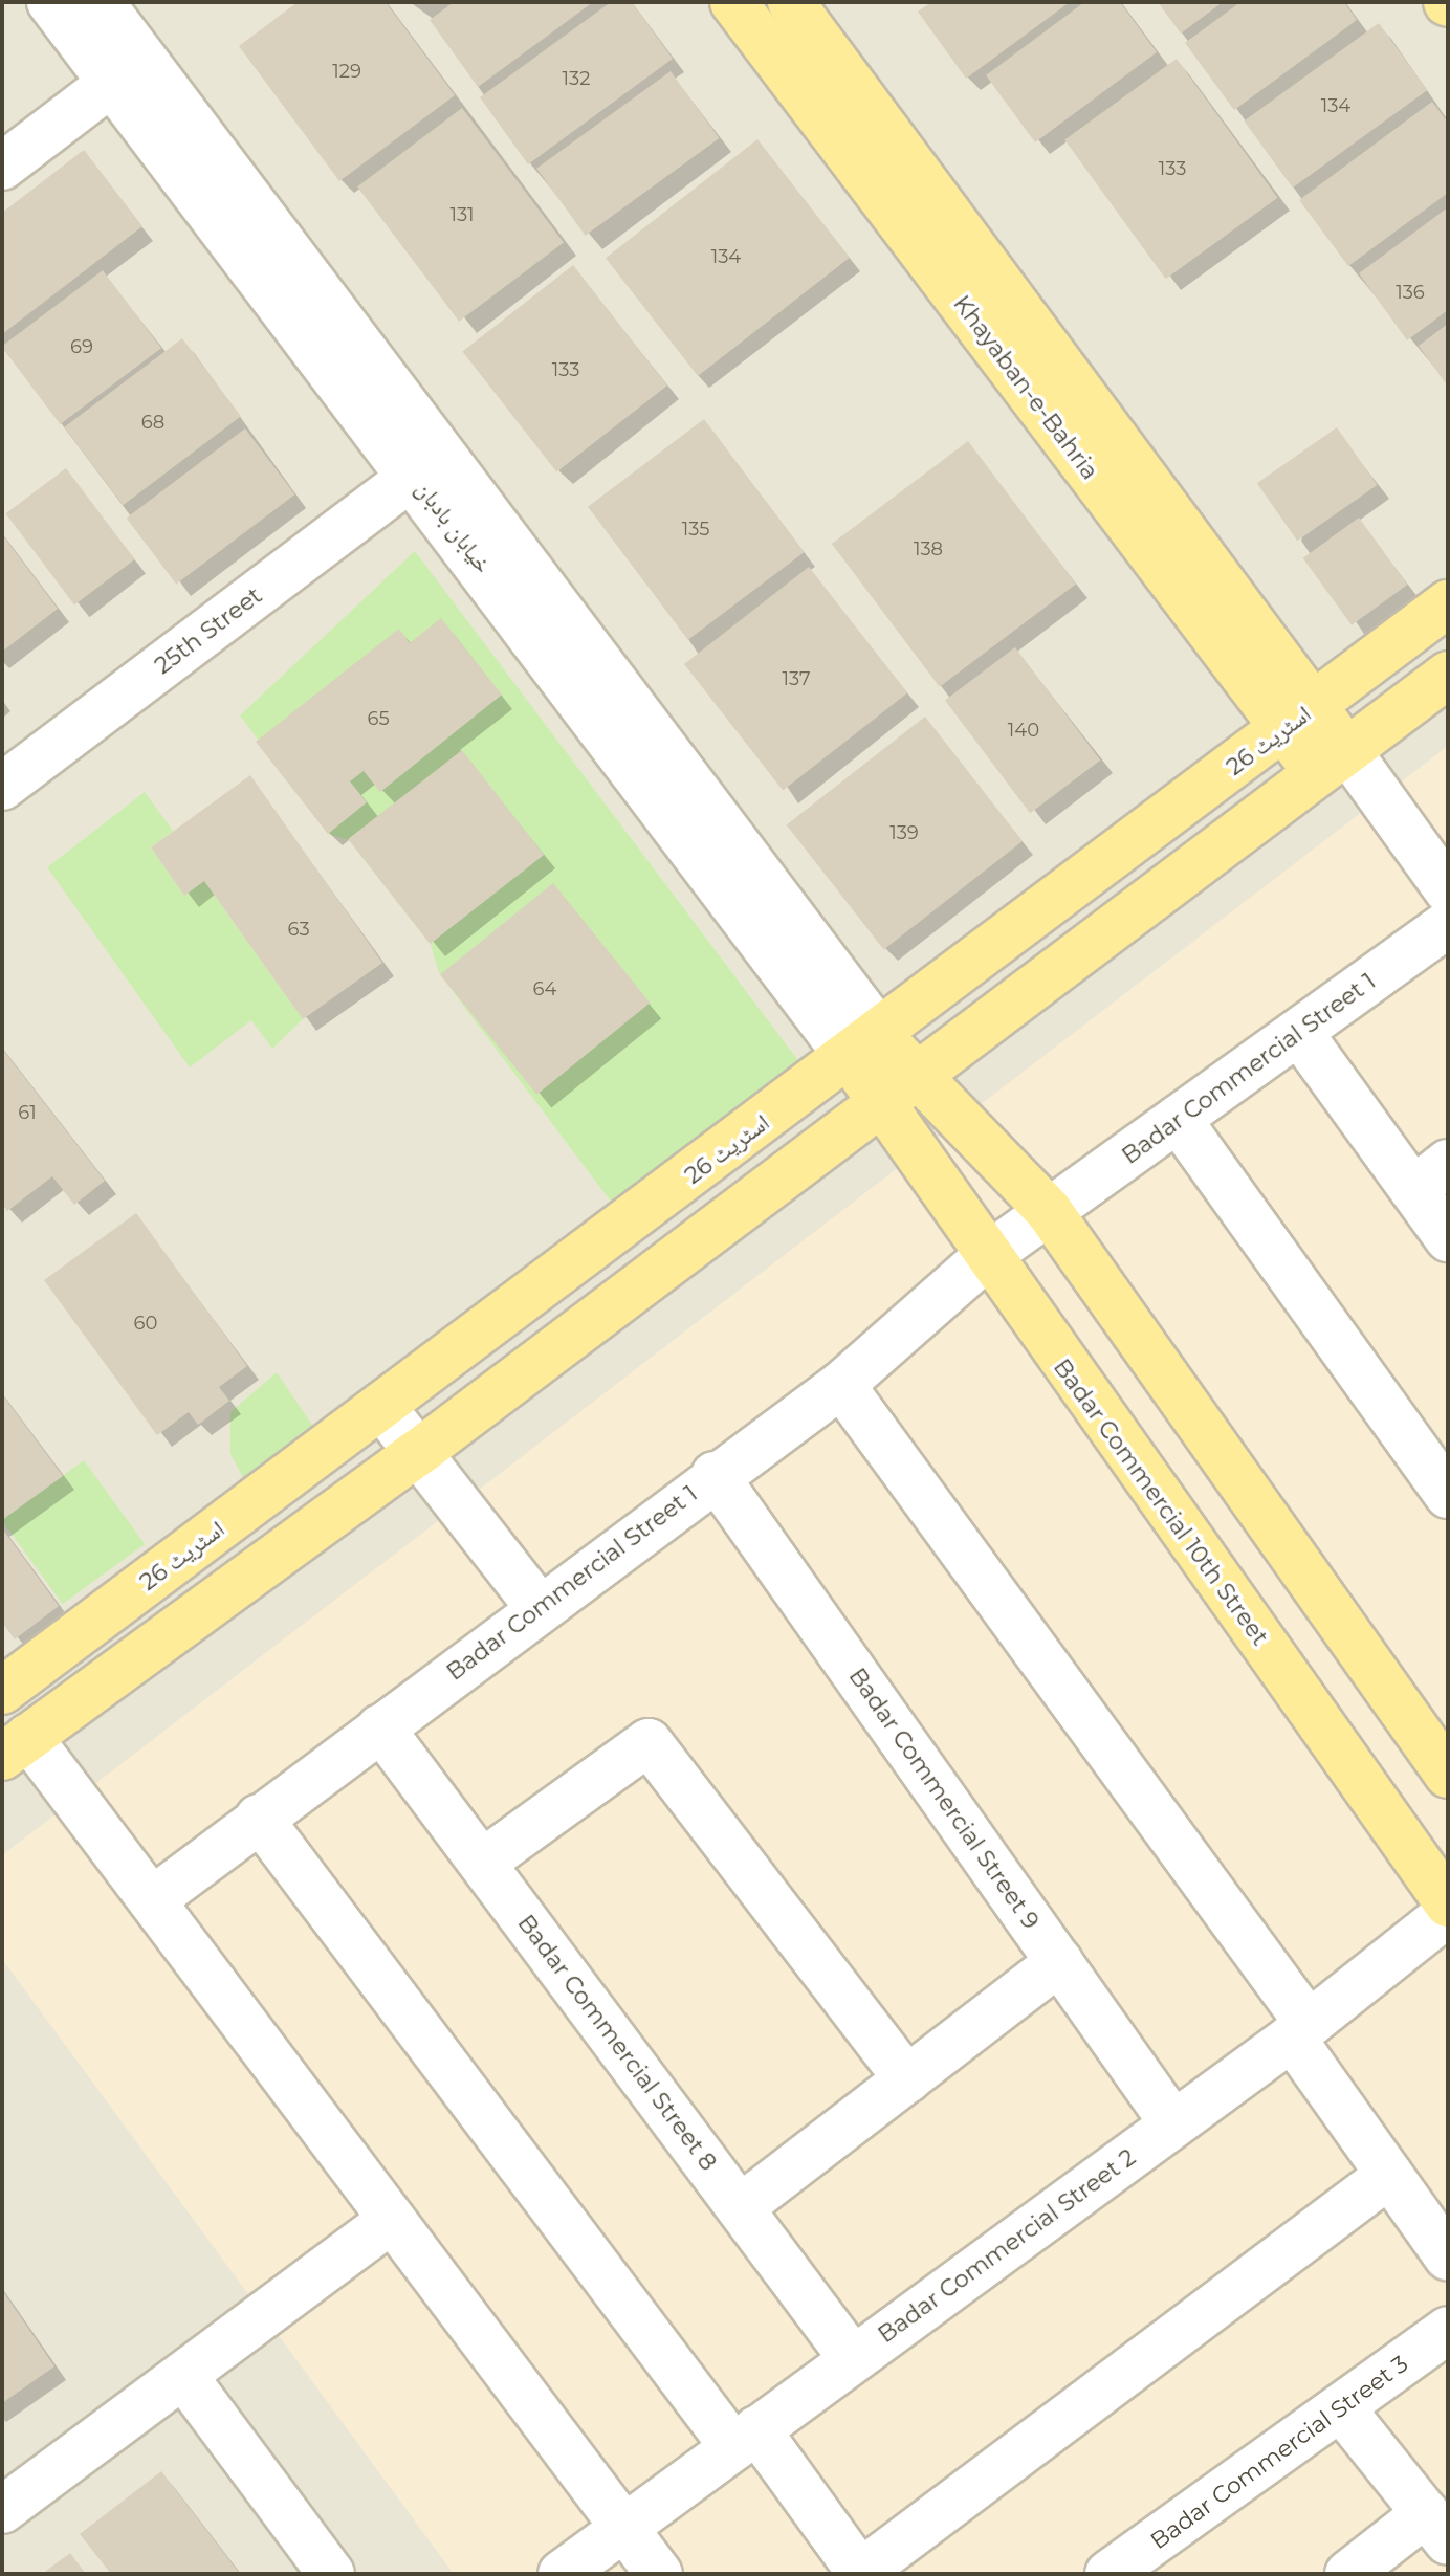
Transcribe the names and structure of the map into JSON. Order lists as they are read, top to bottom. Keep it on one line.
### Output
{"streets":{"main road":["Khayaban-e-Bahria","اسٹریٹ 26","Badar Commercial 10th Street"],"street":["خیابان بادبان","25th Street","Badar Commercial Street 1","Badar Commercial Street 9","Badar Commercial Street 8","Badar Commercial Street 2","Badar Commercial Street 3"]},"crossings":[["Khayaban-e-Bahria","اسٹریٹ 26"],["خیابان بادبان","25th Street"],["خیابان بادبان","اسٹریٹ 26"],["Badar Commercial Street 1","Badar Commercial 10th Street"],["Badar Commercial Street 1","Badar Commercial Street 9"],["Badar Commercial Street 1","Badar Commercial Street 8"],["Badar Commercial Street 9","Badar Commercial Street 2"],["Badar Commercial Street 8","Badar Commercial Street 2"]],"house_numbers":["129","132","134","133","131","134","136","69","133","68","135","138","137","65","140","139","63","64","61","60"]}
